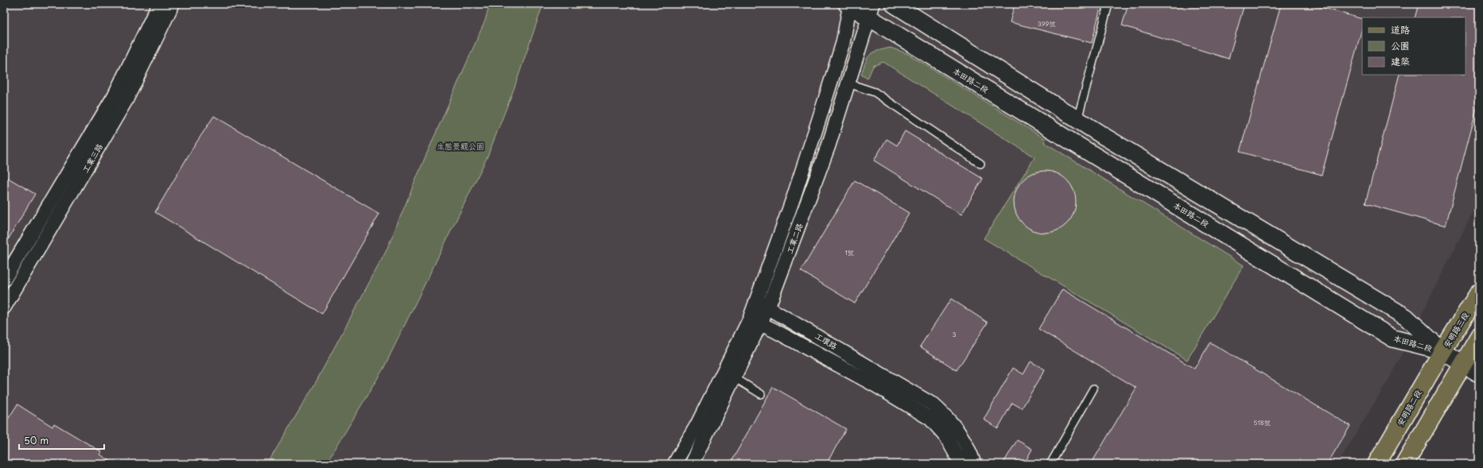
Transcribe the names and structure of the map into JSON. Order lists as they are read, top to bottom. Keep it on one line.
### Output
{"streets":{"main road":["安明路三段","安明路二段"],"street":["本田路二段","工業三路","工業二路","工環路"]},"crossings":[["本田路二段","工業二路"],["本田路二段","安明路三段"],["本田路二段","安明路二段"],["工業二路","工環路"],["安明路三段","安明路二段"]],"parks":["生態景觀公園"],"house_numbers":["399號","1號","3","518號"],"legend":["道路","公園","建築"],"scale_bar":"50 m"}
